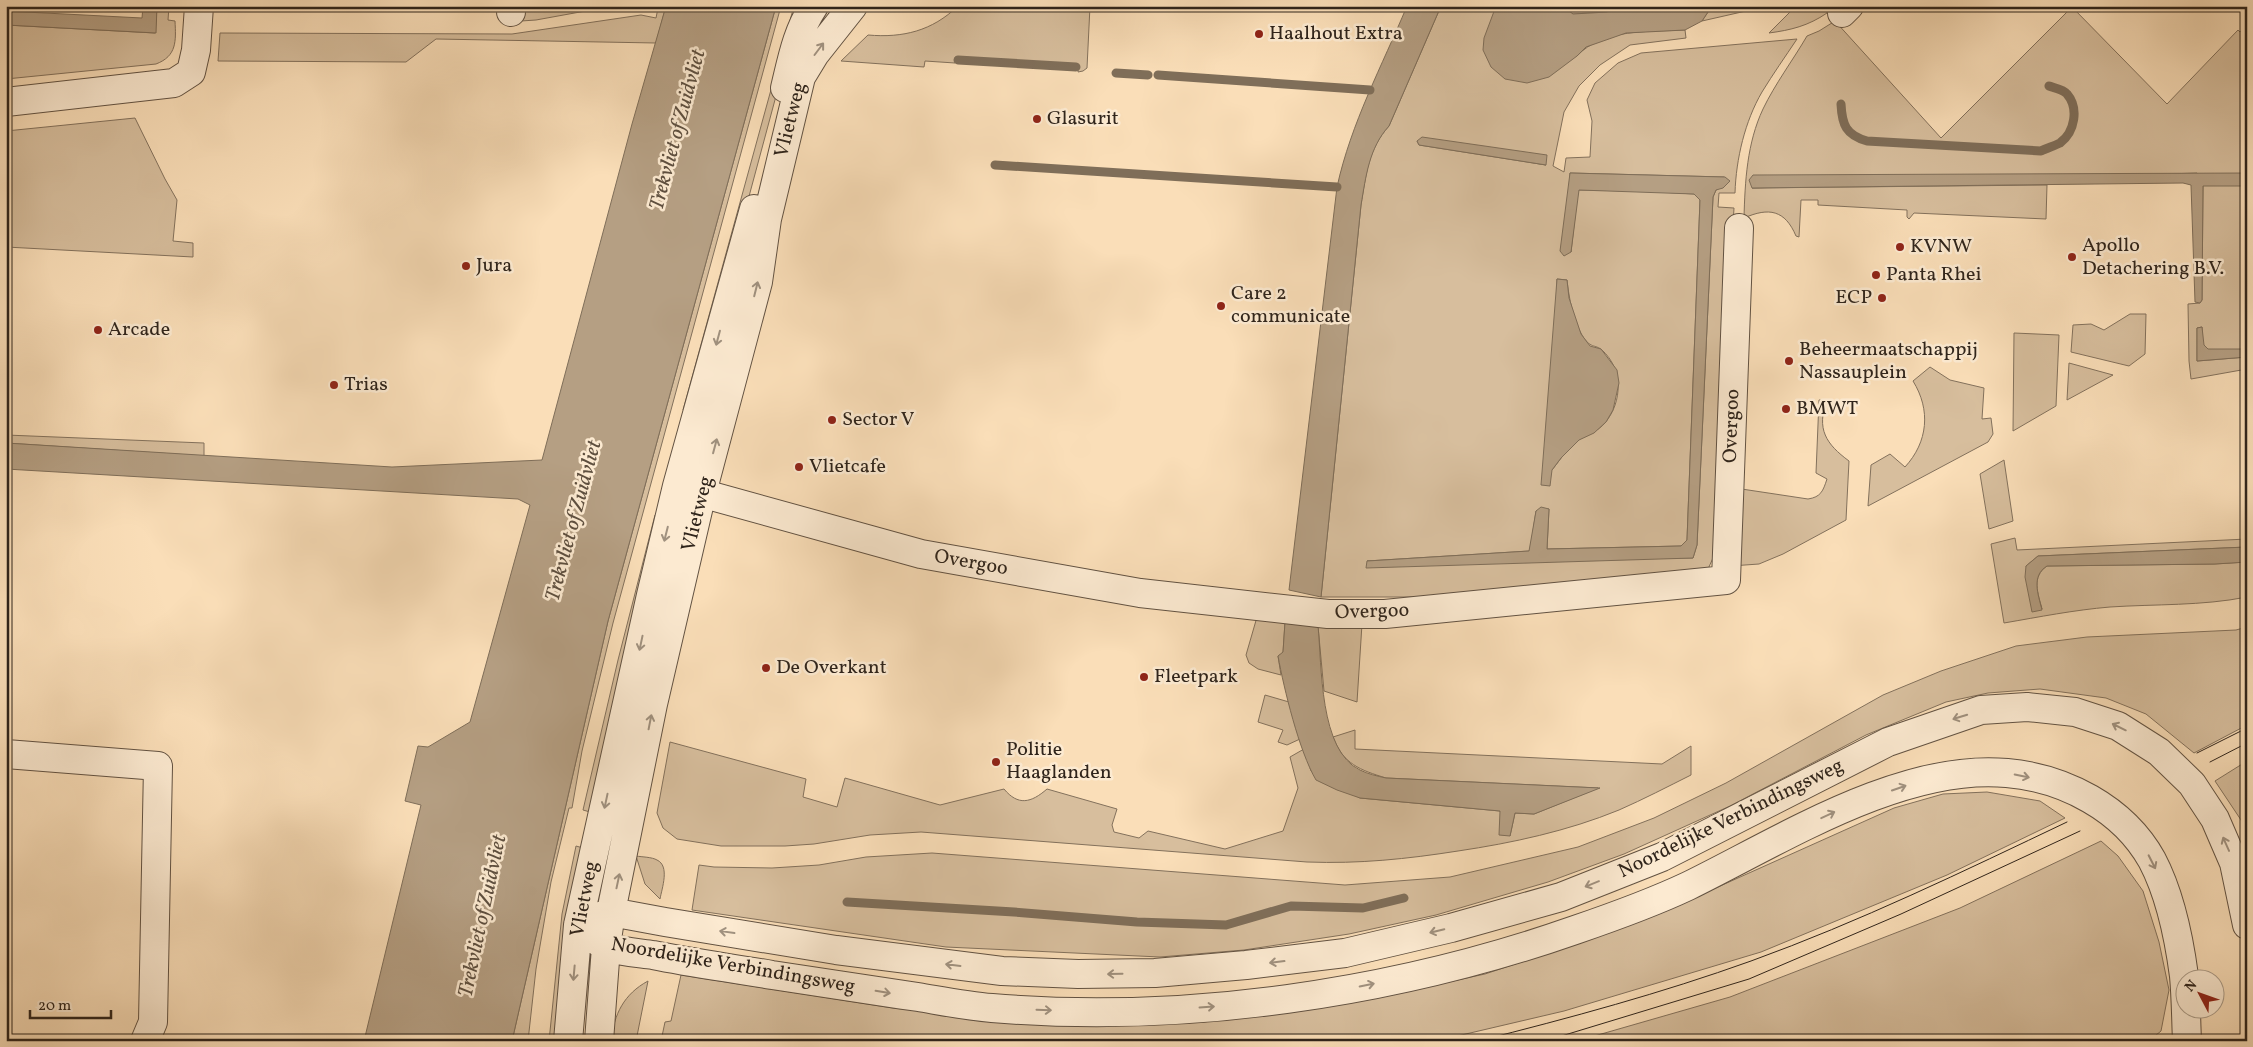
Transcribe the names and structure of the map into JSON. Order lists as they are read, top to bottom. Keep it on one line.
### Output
{"streets":{"street":["Vlietweg","Overgoo","Noordelijke Verbindingsweg"]},"crossings":[["Vlietweg","Overgoo"],["Vlietweg","Noordelijke Verbindingsweg"]],"water":["Trekvliet of Zuidvliet"],"places":["Haalhout Extra","Glasurit","KVNW","Apollo Detachering B.V.","Jura","Panta Rhei","ECP","Care 2 communicate","Arcade","Beheermaatschappij Nassauplein","Trias","BMWT","Sector V","Vlietcafe","De Overkant","Fleetpark","Politie Haaglanden"],"scale_bar":"20 m","north":"top left"}
